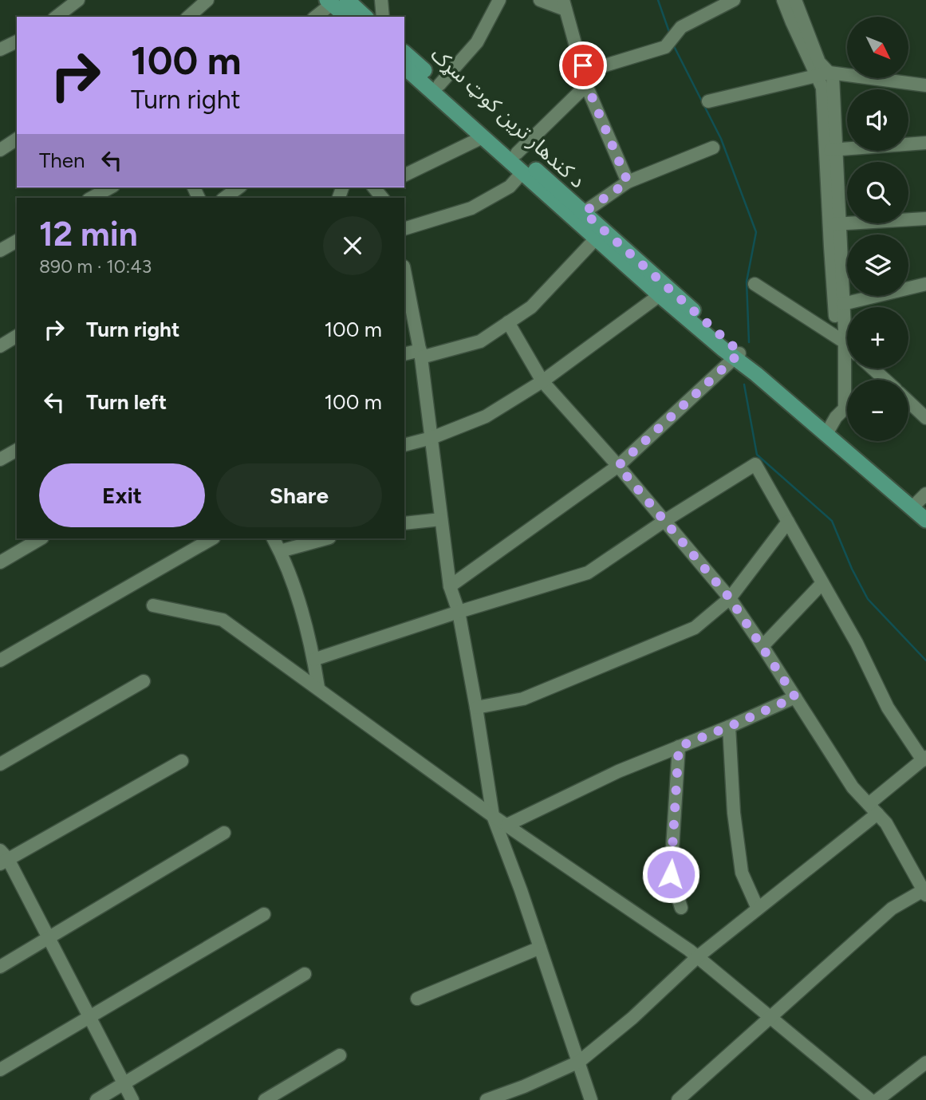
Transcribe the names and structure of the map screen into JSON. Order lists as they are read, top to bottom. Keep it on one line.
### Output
{"streets":{"main road":["د کندهار ترين کوټ سړک"]},"north":"bottom right","page":{"map_buttons":["+","−"],"turn":["100 m","Turn right"],"then":"Then","heading":["12 min","890 m · 10:43"],"list":[{"name":"Turn right","value":"100 m"},{"name":"Turn left","value":"100 m"}],"buttons":["Exit","Share"]}}
